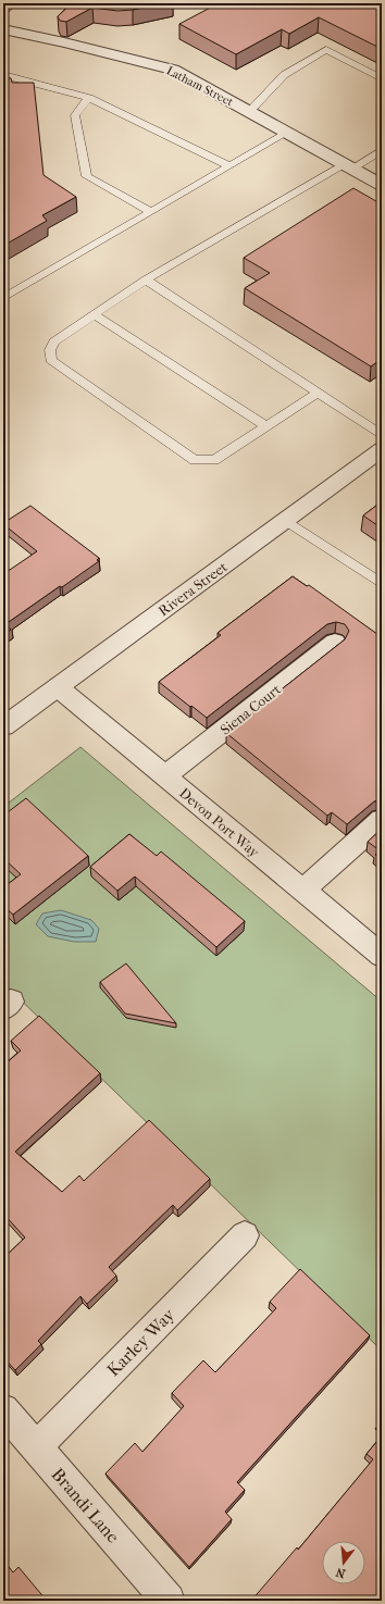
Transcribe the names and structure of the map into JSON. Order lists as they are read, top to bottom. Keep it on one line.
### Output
{"streets":{"street":["Latham Street","Rivera Street","Siena Court","Devon Port Way","Karley Way","Brandi Lane"]},"crossings":[["Rivera Street","Devon Port Way"],["Siena Court","Devon Port Way"],["Karley Way","Brandi Lane"]],"north":"bottom"}
